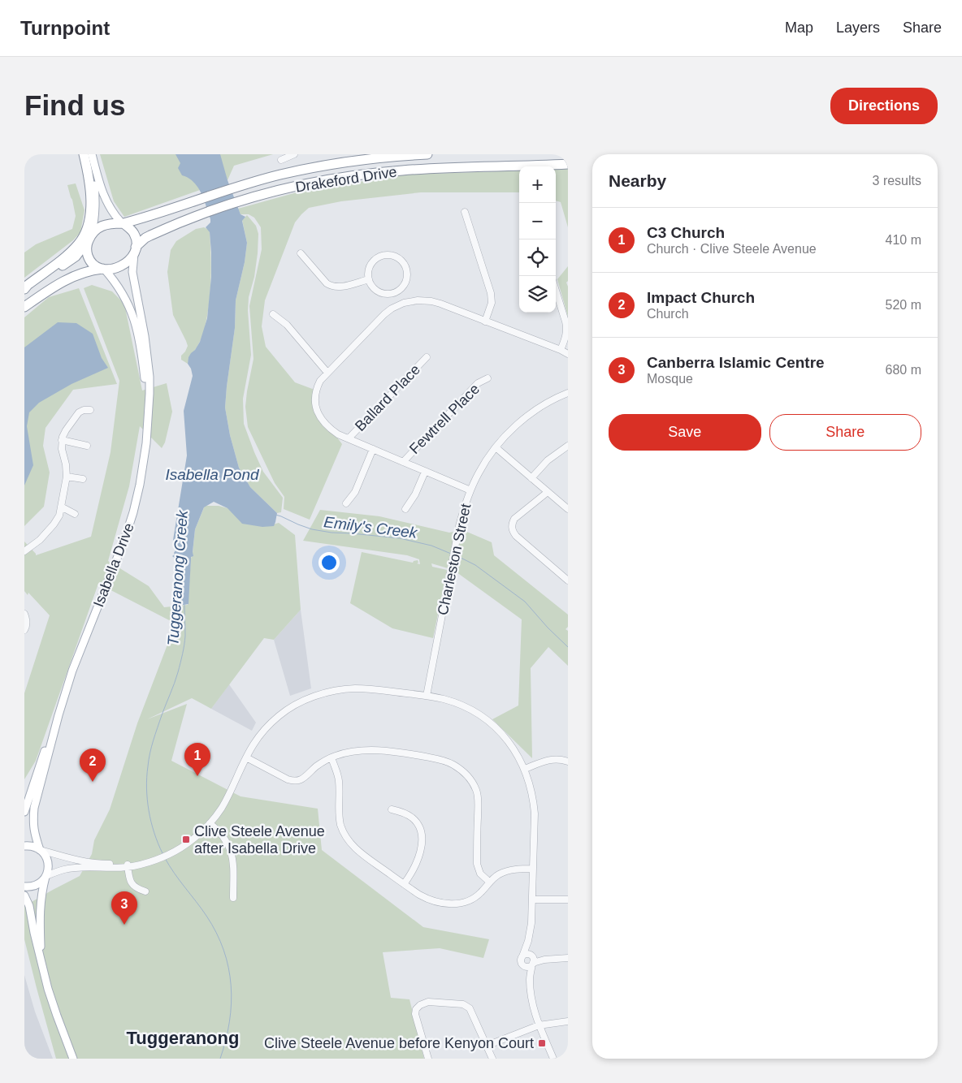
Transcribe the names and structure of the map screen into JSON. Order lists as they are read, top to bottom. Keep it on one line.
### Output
{"streets":{"highway":["Drakeford Drive"],"main road":["Isabella Drive"],"street":["Ballard Place","Fewtrell Place","Charleston Street"]},"crossings":[["Drakeford Drive","Isabella Drive"]],"districts":["Tuggeranong"],"water":["Isabella Pond","Emily's Creek","Tuggeranong Creek"],"places":{"transit":["Clive Steele Avenue after Isabella Drive","Clive Steele Avenue before Kenyon Court"]},"page":{"header":"Turnpoint","nav":["Map","Layers","Share"],"buttons":["Directions",["Save","Share"]],"title":"Find us","heading":["Nearby","3 results"],"map_buttons":["+","−"],"list":[{"mark":"1","name":"C3 Church","note":"Church · Clive Steele Avenue","value":"410 m"},{"mark":"2","name":"Impact Church","note":"Church","value":"520 m"},{"mark":"3","name":"Canberra Islamic Centre","note":"Mosque","value":"680 m"}],"pins":["1","2","3"]}}
